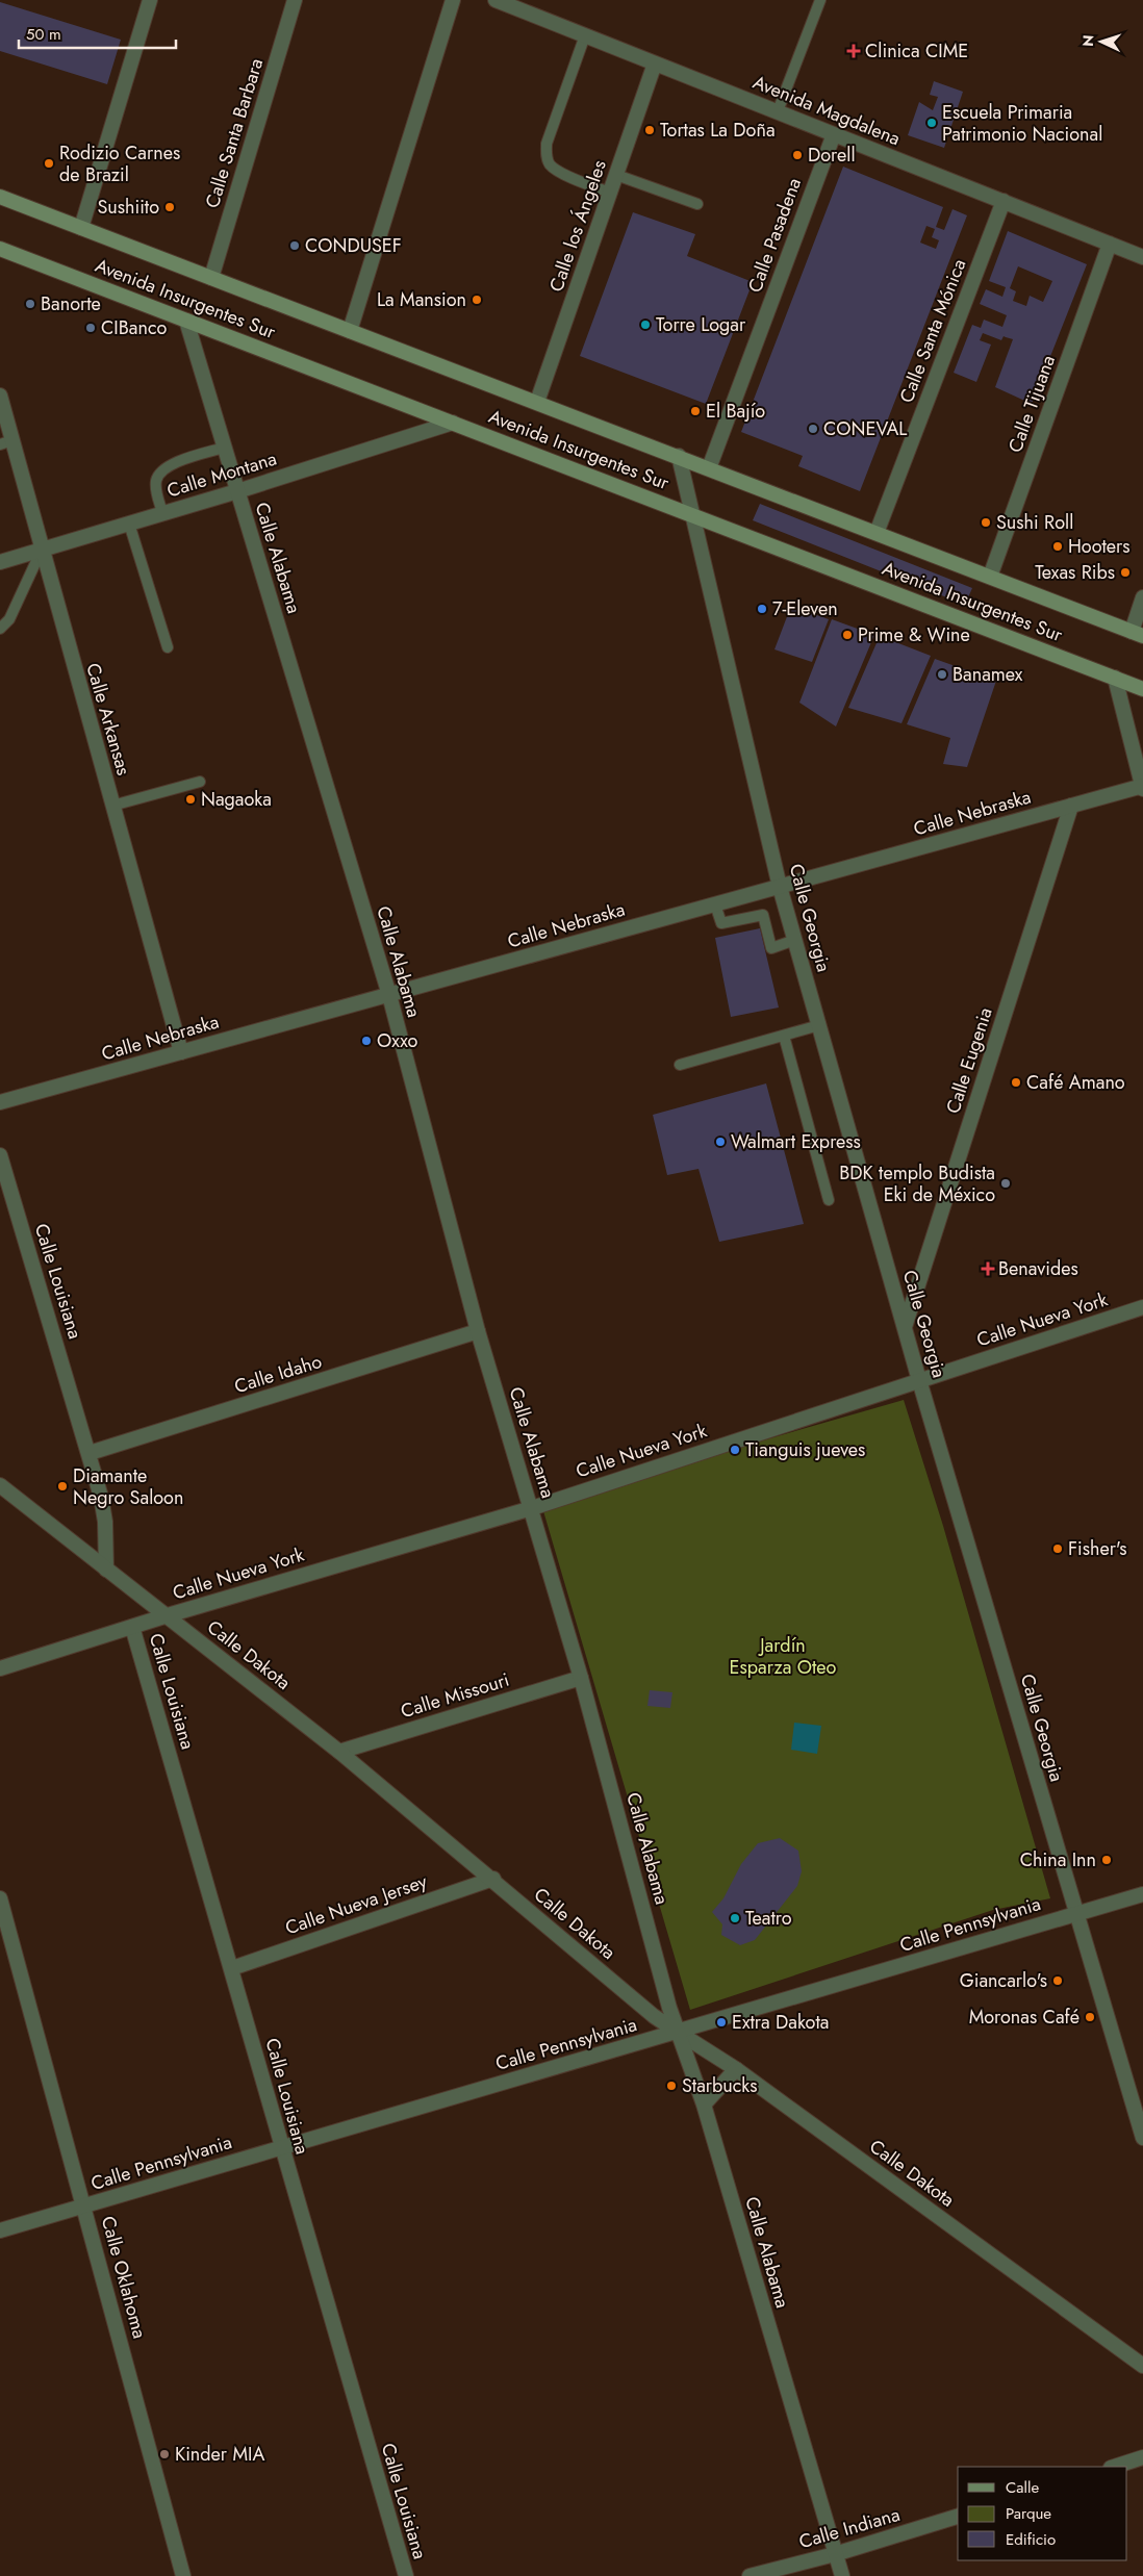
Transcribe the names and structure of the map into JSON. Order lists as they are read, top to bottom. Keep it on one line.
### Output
{"streets":{"main road":["Avenida Insurgentes Sur"],"street":["Avenida Magdalena","Calle Santa Barbara","Calle los Ángeles","Calle Pasadena","Calle Santa Mónica","Calle Tijuana","Calle Montana","Calle Alabama","Calle Arkansas","Calle Nebraska","Calle Georgia","Calle Eugenia","Calle Louisiana","Calle Nueva York","Calle Idaho","Calle Dakota","Calle Missouri","Calle Nueva Jersey","Calle Pennsylvania","Calle Oklahoma","Calle Indiana"]},"crossings":[["Avenida Magdalena","Calle los Ángeles"],["Avenida Magdalena","Calle Pasadena"],["Avenida Magdalena","Calle Santa Mónica"],["Avenida Magdalena","Calle Tijuana"],["Calle Santa Barbara","Avenida Insurgentes Sur"],["Calle los Ángeles","Avenida Insurgentes Sur"],["Calle Pasadena","Avenida Insurgentes Sur"],["Avenida Insurgentes Sur","Calle Santa Mónica"],["Avenida Insurgentes Sur","Calle Tijuana"],["Avenida Insurgentes Sur","Calle Montana"],["Avenida Insurgentes Sur","Calle Alabama"],["Avenida Insurgentes Sur","Calle Georgia"],["Calle Montana","Calle Alabama"],["Calle Montana","Calle Arkansas"],["Calle Alabama","Calle Nebraska"],["Calle Alabama","Calle Nueva York"],["Calle Alabama","Calle Idaho"],["Calle Alabama","Calle Dakota"],["Calle Alabama","Calle Missouri"],["Calle Alabama","Calle Pennsylvania"],["Calle Alabama","Calle Indiana"],["Calle Arkansas","Calle Nebraska"],["Calle Nebraska","Calle Georgia"],["Calle Nebraska","Calle Eugenia"],["Calle Georgia","Calle Eugenia"],["Calle Georgia","Calle Nueva York"],["Calle Georgia","Calle Pennsylvania"],["Calle Louisiana","Calle Nueva York"],["Calle Louisiana","Calle Idaho"],["Calle Louisiana","Calle Dakota"],["Calle Louisiana","Calle Nueva Jersey"],["Calle Louisiana","Calle Pennsylvania"],["Calle Nueva York","Calle Dakota"],["Calle Dakota","Calle Missouri"],["Calle Dakota","Calle Nueva Jersey"],["Calle Dakota","Calle Pennsylvania"],["Calle Pennsylvania","Calle Oklahoma"]],"parks":["Jardín Esparza Oteo"],"places":{"health":["Clinica CIME","Benavides"],"other":["Escuela Primaria Patrimonio Nacional","Tortas La Doña","Dorell","Rodizio Carnes de Brazil","Sushiito","CONDUSEF","La Mansion","Banorte","Torre Logar","CIBanco","El Bajío","CONEVAL","Sushi Roll","Hooters","Texas Ribs","7-Eleven","Prime & Wine","Banamex","Nagaoka","Oxxo","Café Amano","Walmart Express","BDK templo Budista Eki de México","Tianguis jueves","Diamante Negro Saloon","Fisher's","China Inn","Teatro","Giancarlo's","Moronas Café","Extra Dakota","Starbucks","Kinder MIA"]},"legend":["Calle","Parque","Edificio"],"scale_bar":"50 m","north":"left"}
